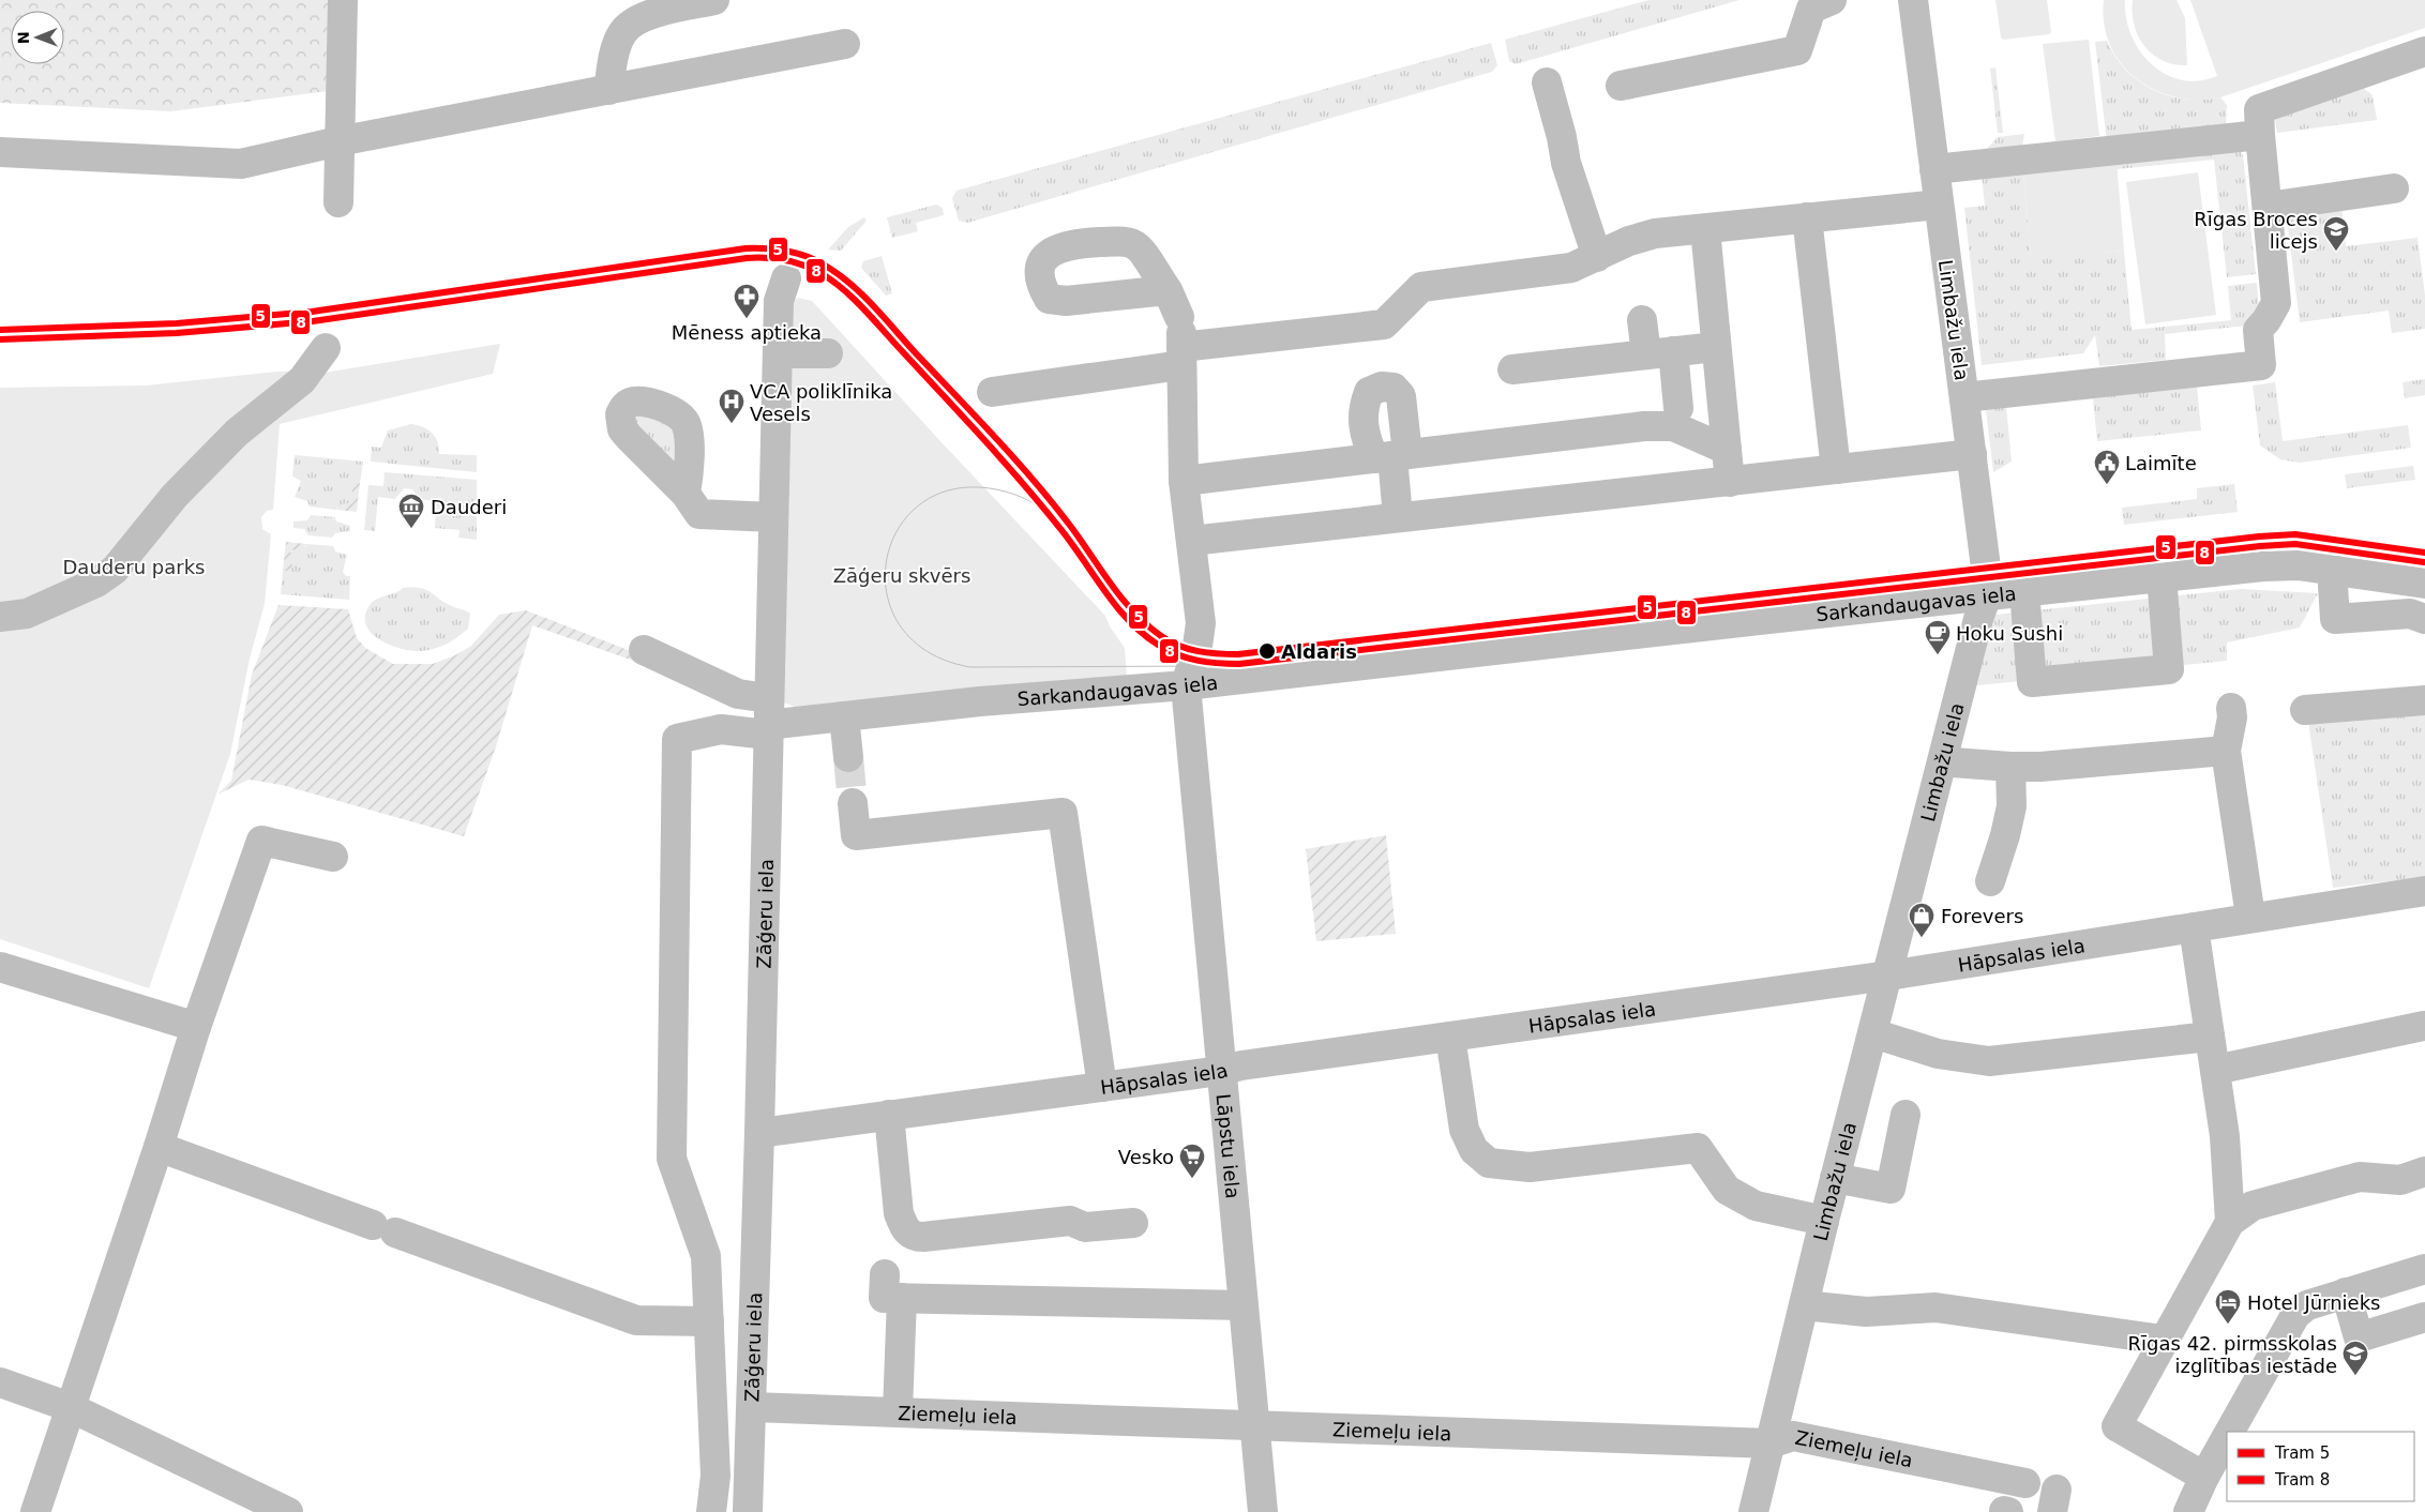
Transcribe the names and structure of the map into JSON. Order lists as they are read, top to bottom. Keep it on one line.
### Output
{"streets":{"street":["Limbažu iela","Sarkandaugavas iela","Zāģeru iela","Hāpsalas iela","Lāpstu iela","Ziemeļu iela"]},"crossings":[["Limbažu iela","Sarkandaugavas iela"],["Limbažu iela","Hāpsalas iela"],["Limbažu iela","Ziemeļu iela"],["Sarkandaugavas iela","Zāģeru iela"],["Sarkandaugavas iela","Lāpstu iela"],["Zāģeru iela","Hāpsalas iela"],["Zāģeru iela","Ziemeļu iela"],["Hāpsalas iela","Lāpstu iela"],["Lāpstu iela","Ziemeļu iela"]],"parks":["Dauderu parks","Zāģeru skvērs"],"places":{"school or university":["Rīgas Broces licejs","Rīgas 42. pirmsskolas izglītības iestāde"],"pharmacy":["Mēness aptieka"],"hospital":["VCA poliklīnika Vesels"],"public building":["Laimīte"],"museum":["Dauderi"],"other":["Aldaris"],"cafe":["Hoku Sushi"],"shop":["Forevers"],"supermarket":["Vesko"],"hotel":["Hotel Jūrnieks"]},"lines":["tram line 5","tram line 8"],"legend":["Tram 5","Tram 8"],"north":"left"}
